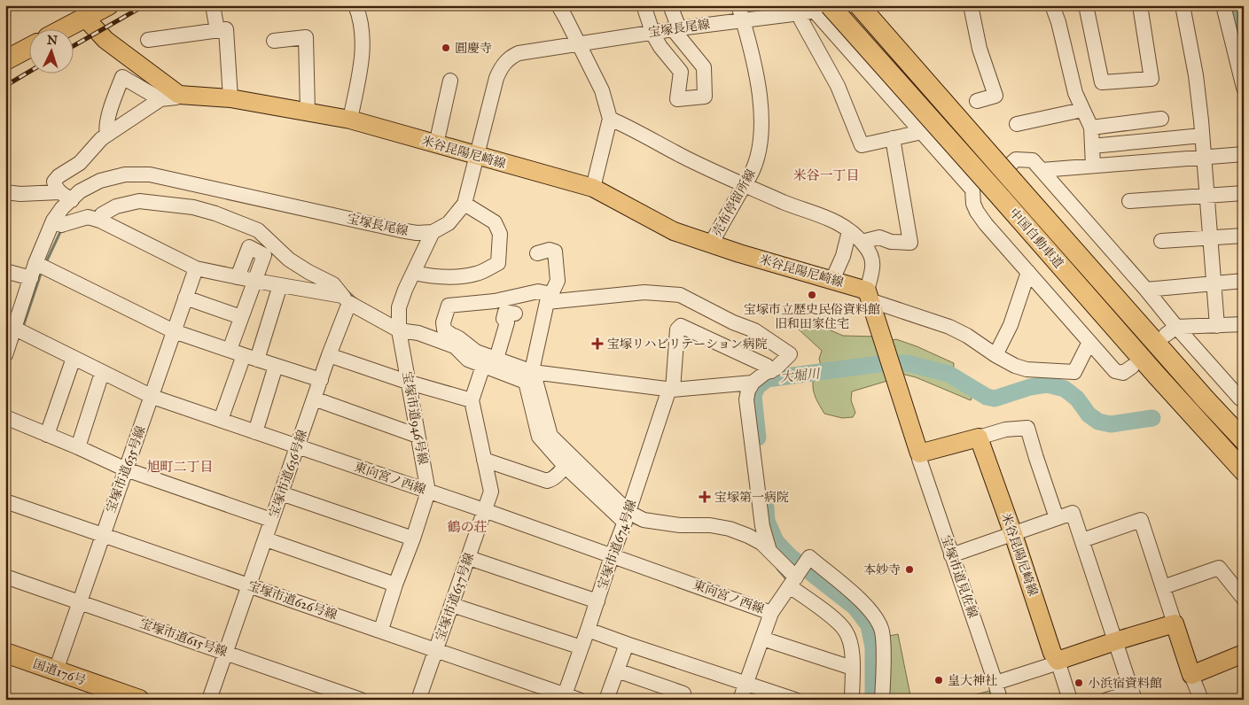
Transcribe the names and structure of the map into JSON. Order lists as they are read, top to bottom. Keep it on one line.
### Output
{"streets":{"highway":["中国自動車道","国道176号"],"main road":["米谷昆陽尼崎線"],"street":["宝塚長尾線","売布停留所線","宝塚市道946号線","宝塚市道635号線","宝塚市道636号線","東向宮ノ西線","宝塚市道674号線","宝塚市道見佐線","宝塚市道637号線","宝塚市道626号線","宝塚市道615号線"]},"crossings":[["宝塚長尾線","米谷昆陽尼崎線"],["宝塚長尾線","売布停留所線"],["宝塚長尾線","中国自動車道"],["宝塚長尾線","宝塚市道946号線"],["宝塚長尾線","東向宮ノ西線"],["米谷昆陽尼崎線","売布停留所線"],["宝塚市道946号線","東向宮ノ西線"],["宝塚市道946号線","宝塚市道626号線"],["宝塚市道635号線","東向宮ノ西線"],["宝塚市道635号線","宝塚市道626号線"],["宝塚市道635号線","宝塚市道615号線"],["宝塚市道635号線","国道176号"],["宝塚市道636号線","東向宮ノ西線"],["宝塚市道636号線","宝塚市道626号線"],["宝塚市道636号線","宝塚市道615号線"],["東向宮ノ西線","宝塚市道674号線"],["東向宮ノ西線","宝塚市道637号線"],["宝塚市道674号線","宝塚市道626号線"],["宝塚市道637号線","宝塚市道626号線"]],"districts":["米谷一丁目","旭町二丁目","鶴の荘"],"water":["大堀川"],"places":{"other":["圓慶寺","宝塚市立歴史民俗資料館 旧和田家住宅","本妙寺","皇大神社","小浜宿資料館"],"health":["宝塚リハビリテーション病院","宝塚第一病院"]},"north":"top"}
